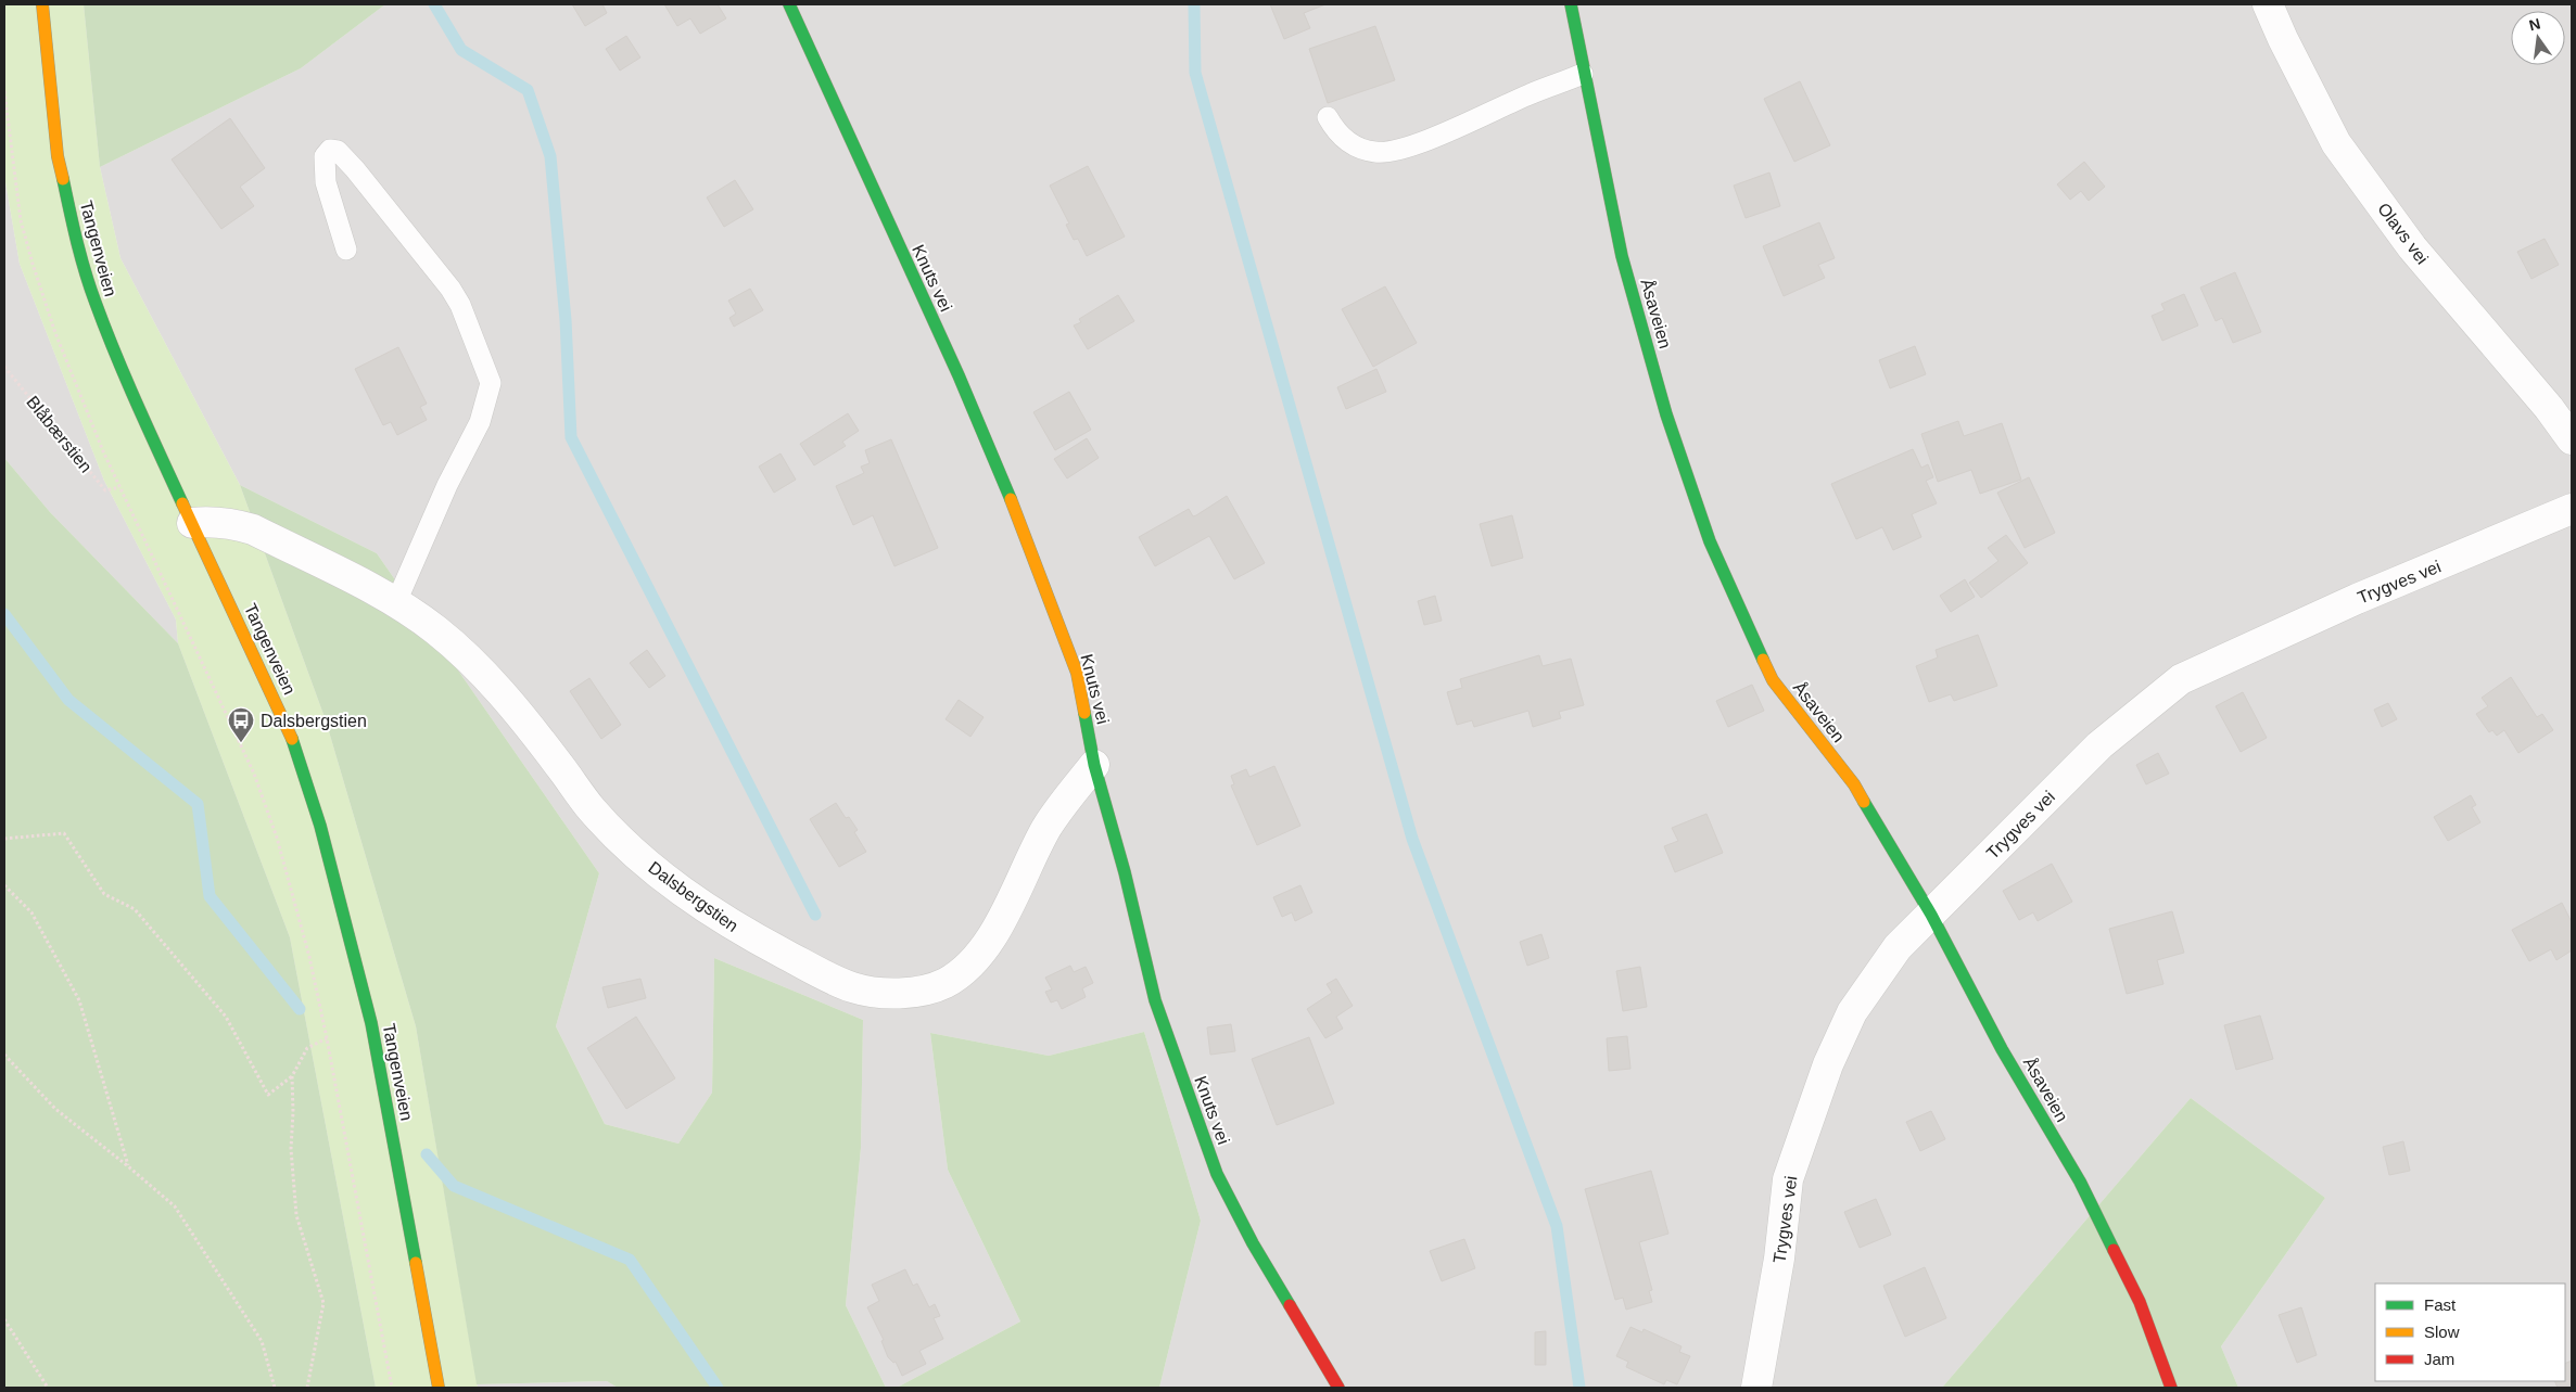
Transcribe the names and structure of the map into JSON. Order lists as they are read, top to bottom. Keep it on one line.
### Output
{"streets":{"street":["Olavs vei","Tangenveien","Knuts vei","Åsaveien","Trygves vei","Dalsbergstien"],"path":["Blåbærstien"]},"crossings":[["Tangenveien","Dalsbergstien"],["Knuts vei","Dalsbergstien"],["Åsaveien","Trygves vei"]],"places":{"bus stop":["Dalsbergstien"]},"legend":["Fast","Slow","Jam"],"north":"top"}
